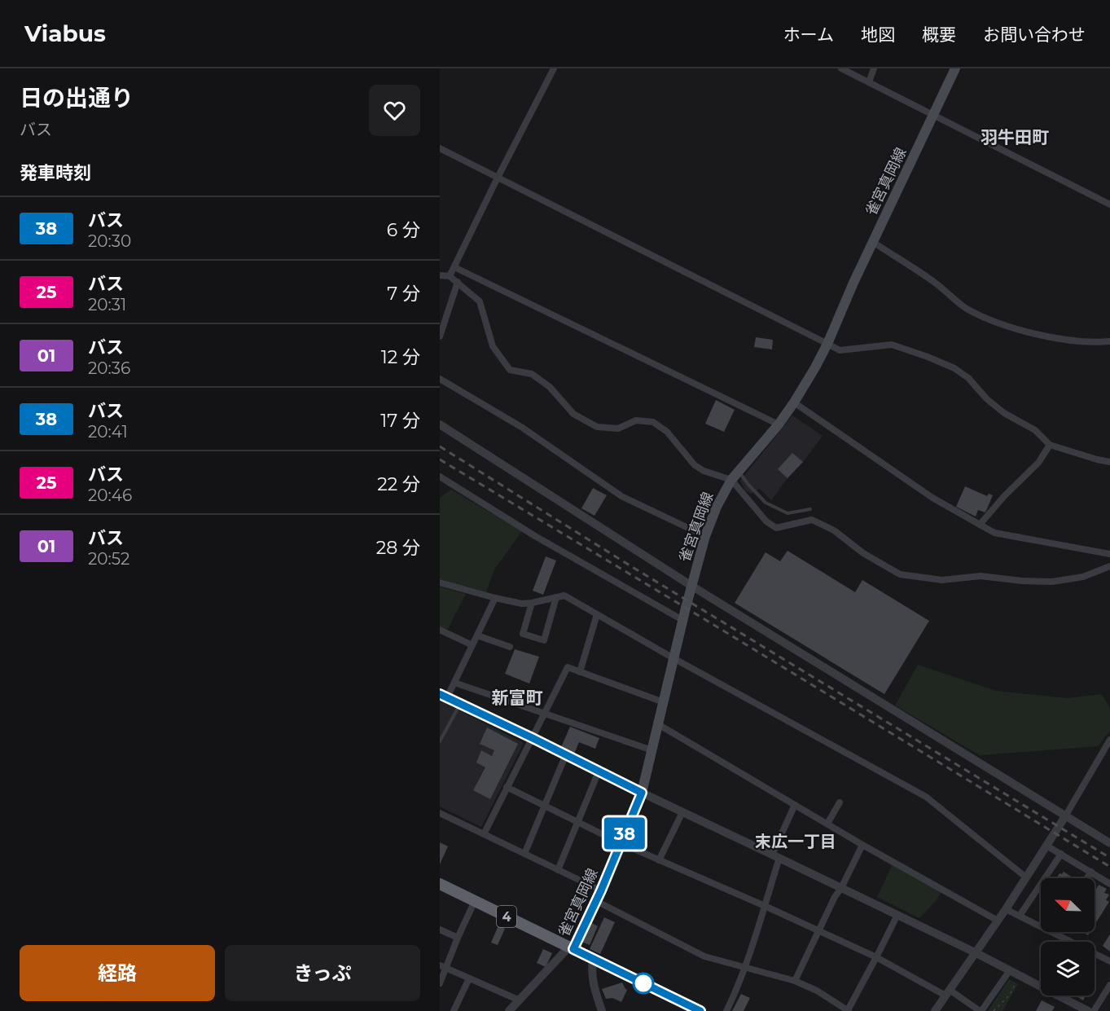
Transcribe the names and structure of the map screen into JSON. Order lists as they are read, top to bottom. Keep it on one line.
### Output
{"streets":{"highway":["4"],"main road":["雀宮真岡線"]},"crossings":[["雀宮真岡線","4"]],"districts":["羽牛田町","新富町","末広一丁目"],"lines":["bus line 38"],"north":"top left","page":{"header":"Viabus","nav":["ホーム","地図","概要","お問い合わせ"],"heading":[["日の出通り","バス"],"発車時刻"],"on_map":"38","list":[{"mark":"38","name":"バス","note":"20:30","value":"6 分"},{"mark":"25","name":"バス","note":"20:31","value":"7 分"},{"mark":"01","name":"バス","note":"20:36","value":"12 分"},{"mark":"38","name":"バス","note":"20:41","value":"17 分"},{"mark":"25","name":"バス","note":"20:46","value":"22 分"},{"mark":"01","name":"バス","note":"20:52","value":"28 分"}],"buttons":["経路","きっぷ"]}}
